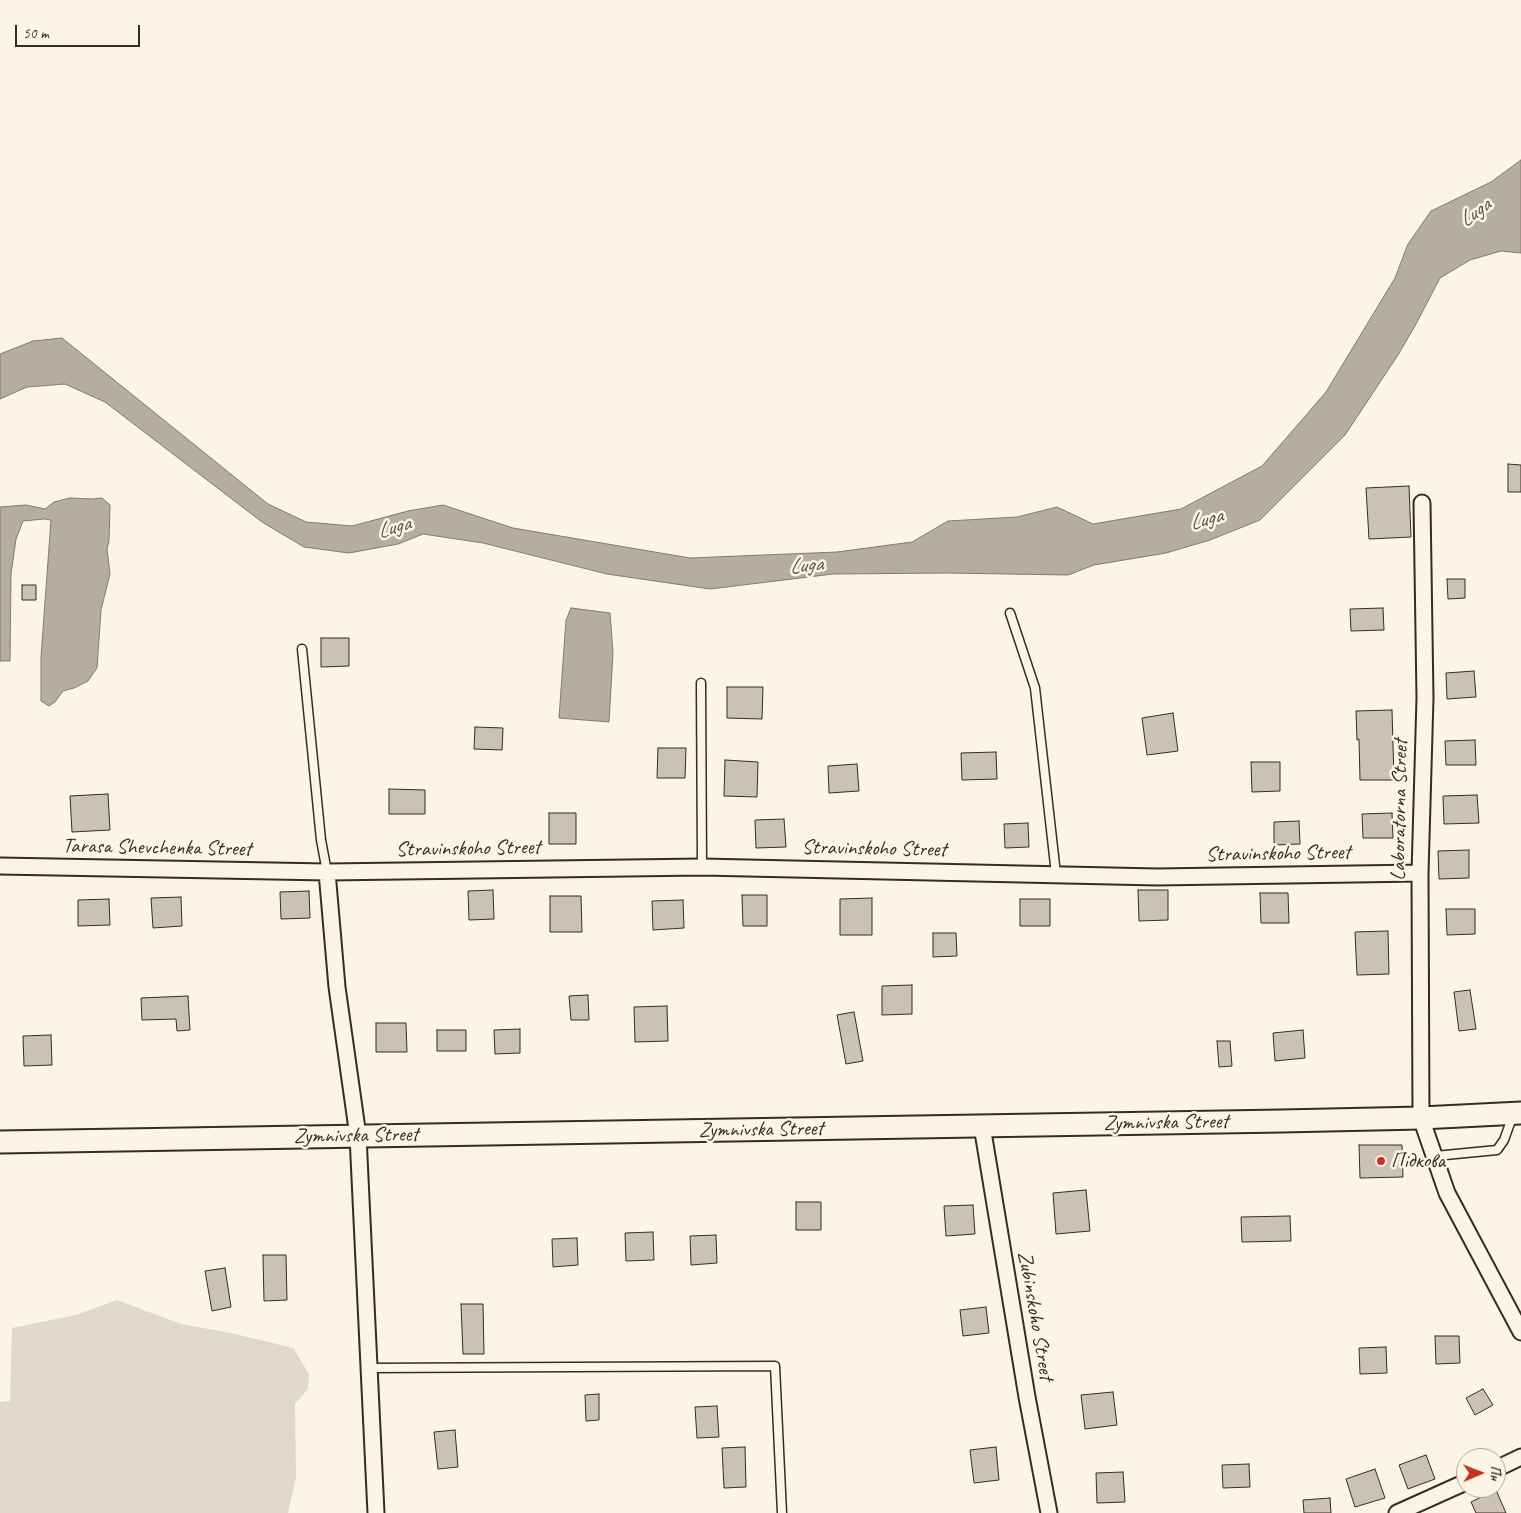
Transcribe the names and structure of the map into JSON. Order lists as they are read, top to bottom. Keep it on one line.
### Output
{"streets":{"main road":["Zymnivska Street"],"street":["Laboratorna Street","Tarasa Shevchenka Street","Stravinskoho Street","Zubinskoho Street"]},"crossings":[["Laboratorna Street","Stravinskoho Street"],["Laboratorna Street","Zymnivska Street"],["Tarasa Shevchenka Street","Stravinskoho Street"],["Zymnivska Street","Zubinskoho Street"]],"water":["Luga"],"places":["Підкова"],"scale_bar":"50 m","north":"right"}
